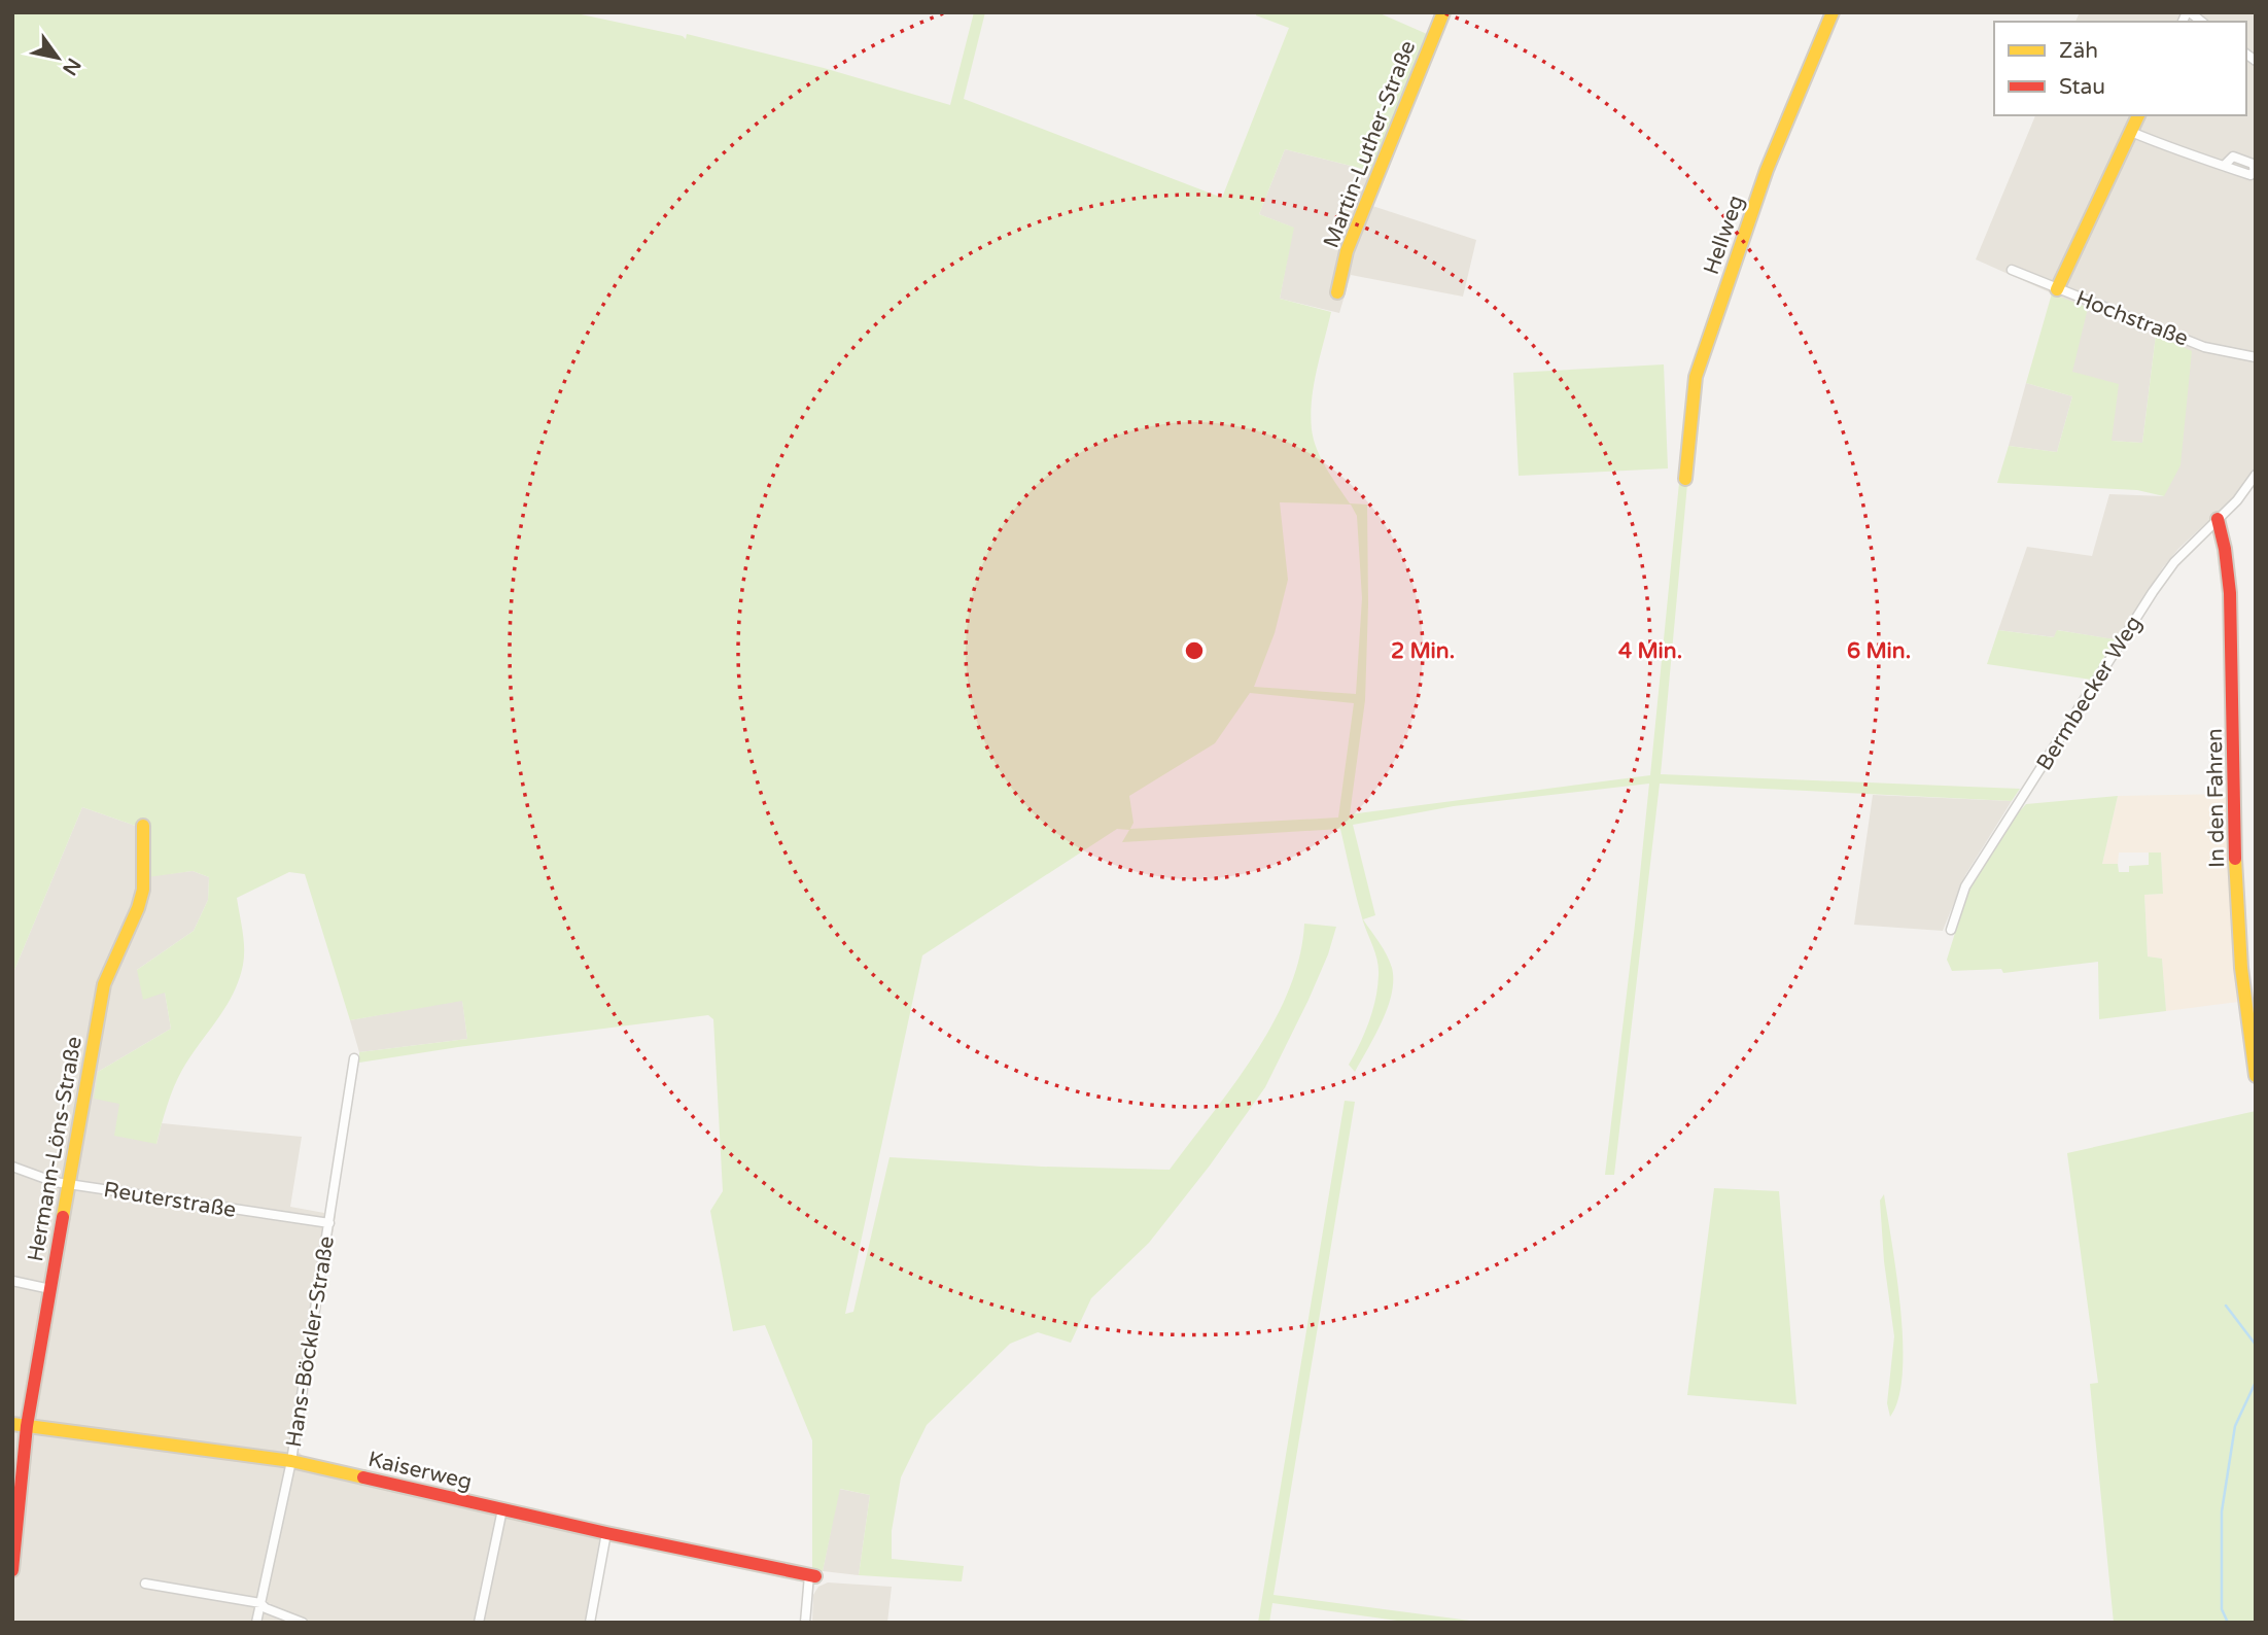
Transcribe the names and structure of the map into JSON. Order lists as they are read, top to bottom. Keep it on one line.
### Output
{"streets":{"street":["Martin-Luther-Straße","Hellweg","Hochstraße","Bermbecker Weg","In den Fahren","Hermann-Löns-Straße","Reuterstraße","Hans-Böckler-Straße","Kaiserweg"]},"crossings":[["Bermbecker Weg","In den Fahren"],["Hermann-Löns-Straße","Reuterstraße"],["Hermann-Löns-Straße","Kaiserweg"],["Reuterstraße","Hans-Böckler-Straße"],["Hans-Böckler-Straße","Kaiserweg"]],"legend":["Zäh","Stau"],"north":"bottom right","rings":["2 Min.","4 Min.","6 Min."]}
